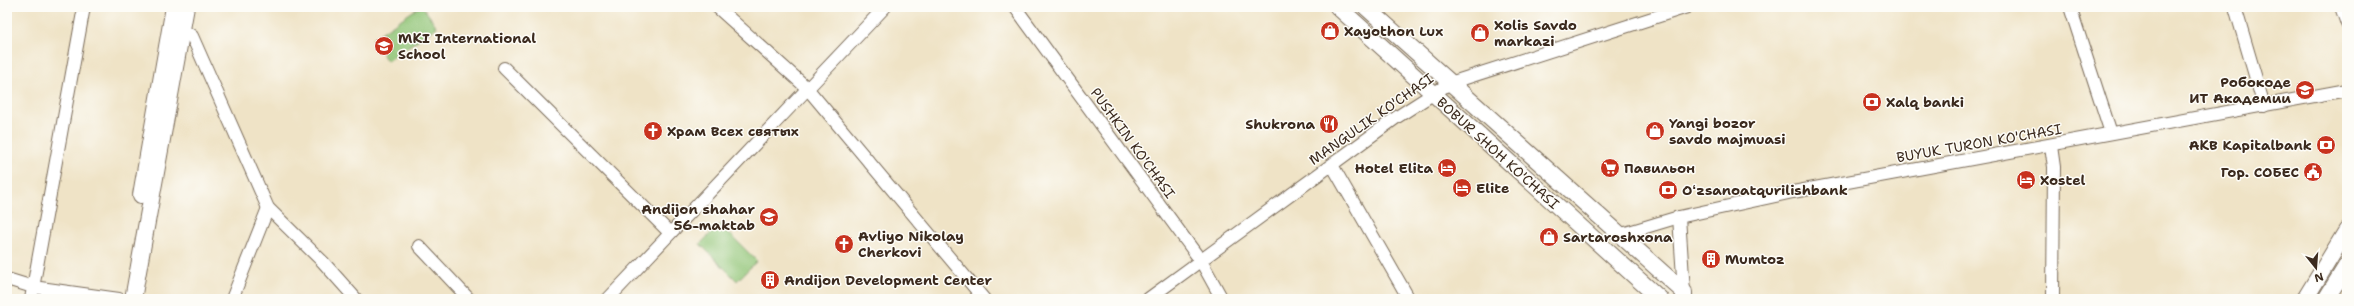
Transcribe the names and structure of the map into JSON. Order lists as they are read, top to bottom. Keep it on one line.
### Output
{"streets":{"main road":["BOBUR SHOH KO'CHASI"],"street":["MANGULIK KO'CHASI","PUSHKIN KO'CHASI","BUYUK TURON KO'CHASI"]},"crossings":[["MANGULIK KO'CHASI","PUSHKIN KO'CHASI"],["MANGULIK KO'CHASI","BOBUR SHOH KO'CHASI"],["BUYUK TURON KO'CHASI","BOBUR SHOH KO'CHASI"]],"places":{"shop":["Xayothon Lux","Xolis Savdo markazi","Yangi bozor savdo majmuasi","Sartaroshxona"],"school or university":["MKI International School","Робокоде ИТ Академии","Andijon shahar 56-maktab"],"bank":["Xalq banki","AKB Kapitalbank","Oʻzsanoatqurilishbank"],"restaurant":["Shukrona"],"church":["Храм Всех святых","Avliyo Nikolay Cherkovi"],"hotel":["Hotel Elita","Xostel","Elite"],"supermarket":["Павильон"],"public building":["Гор. СОБЕС"],"building":["Mumtoz","Andijon Development Center"]},"north":"bottom"}
